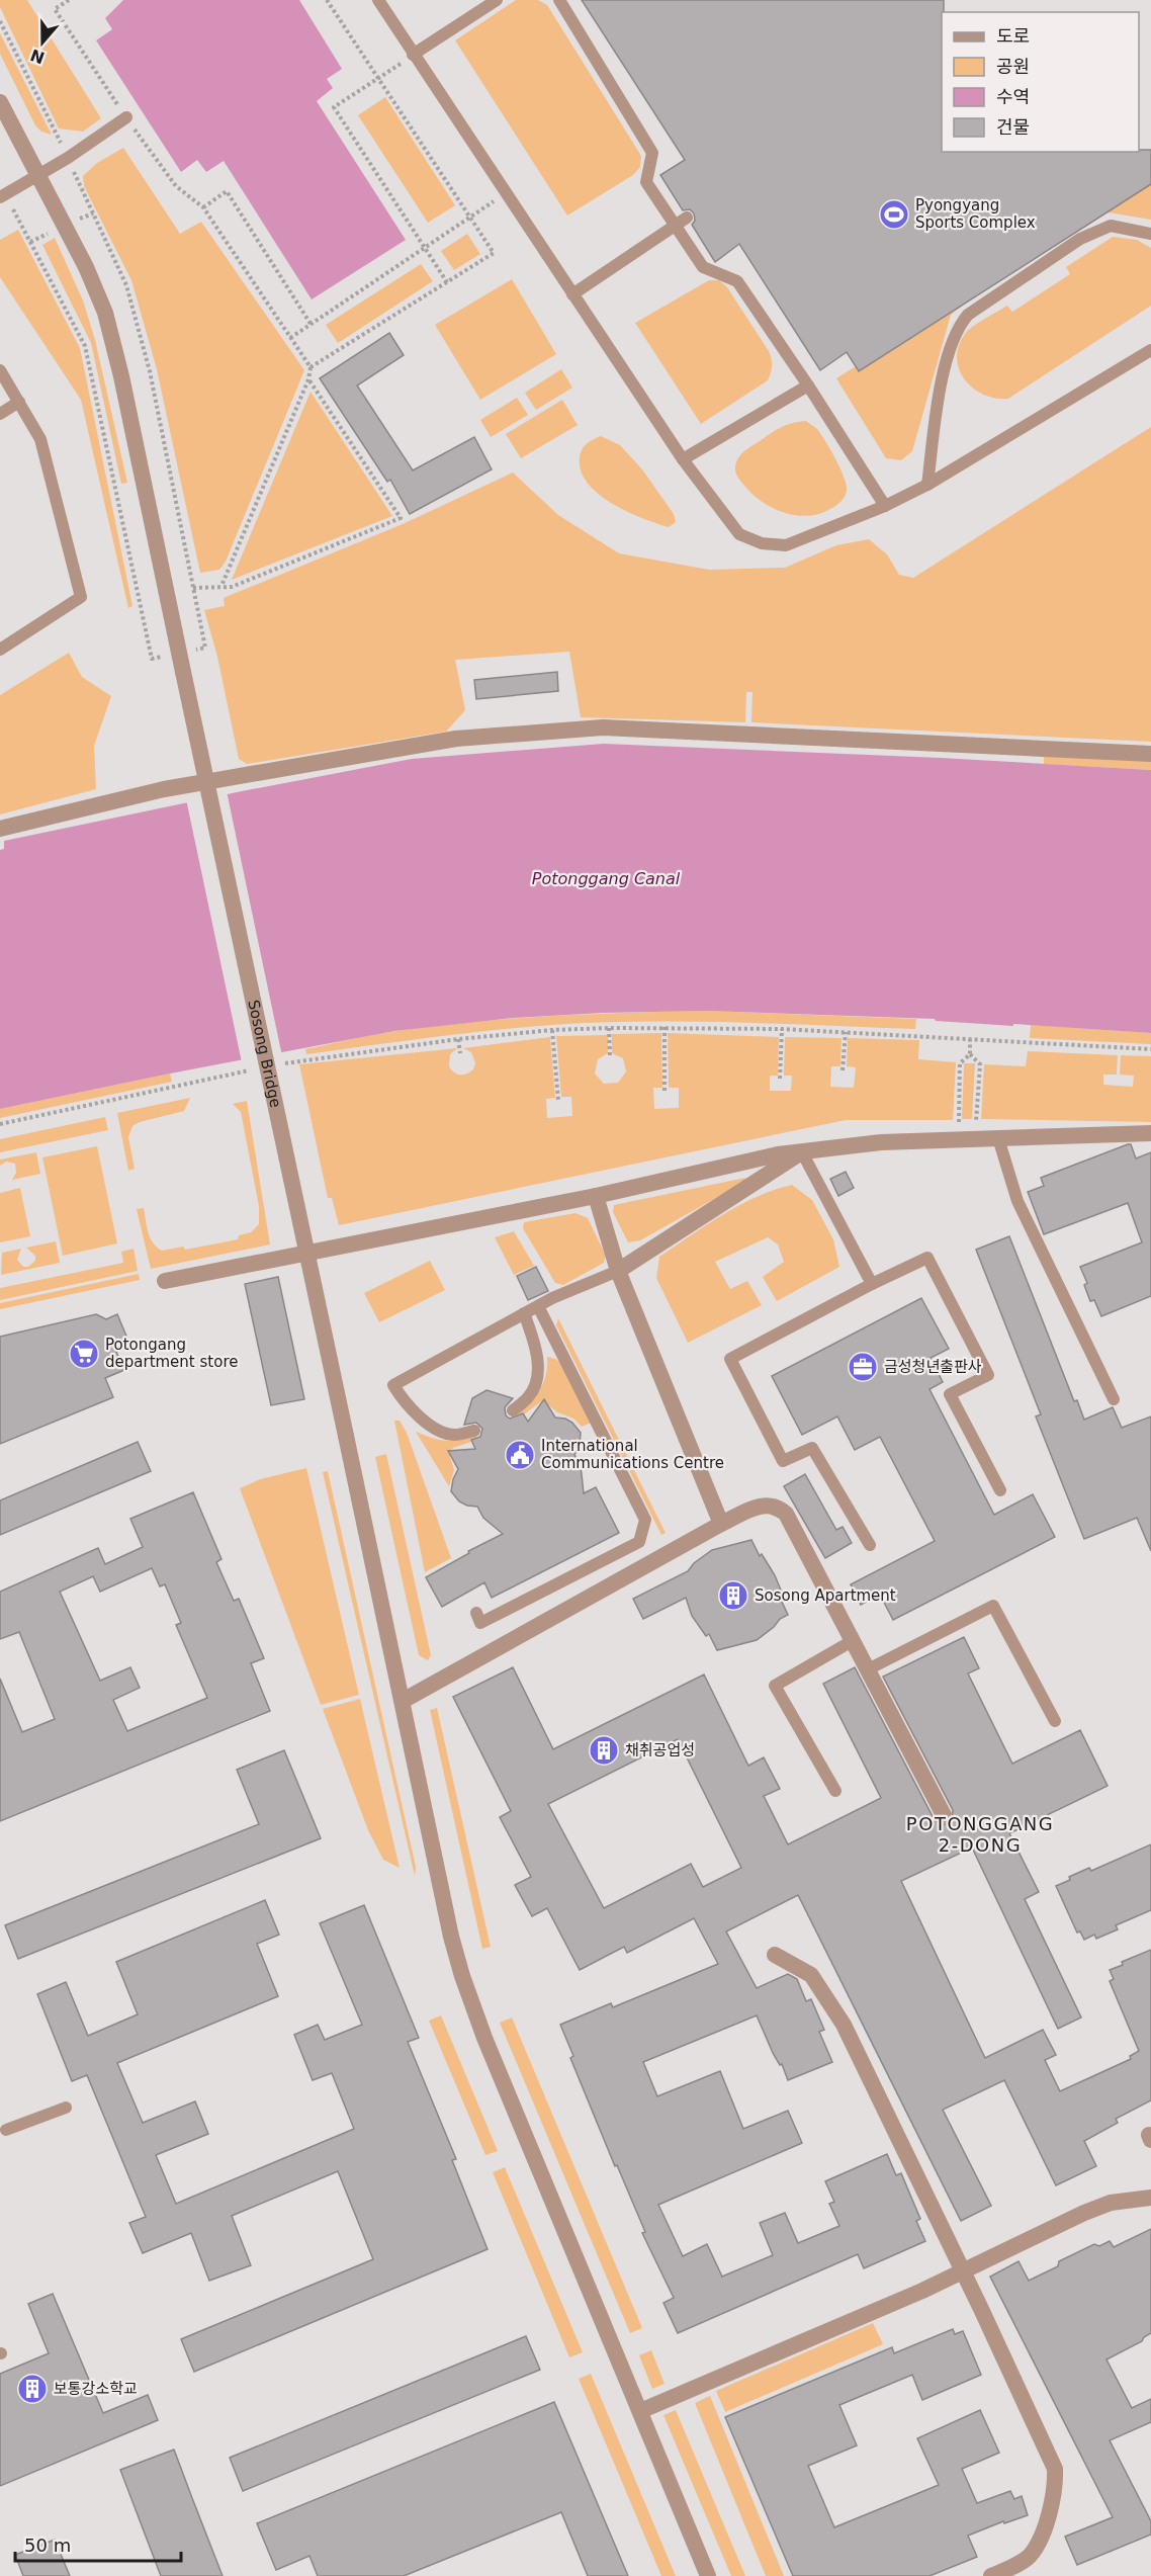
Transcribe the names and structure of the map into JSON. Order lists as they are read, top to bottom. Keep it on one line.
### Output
{"streets":{"street":["Sosong Bridge"]},"districts":["POTONGGANG 2-DONG"],"water":["Potonggang Canal"],"places":{"sports":["Pyongyang Sports Complex"],"supermarket":["Potongang department store"],"office":["금성청년출판사"],"public building":["International Communications Centre"],"building":["Sosong Apartment","채취공업성","보통강소학교"]},"legend":["도로","공원","수역","건물"],"scale_bar":"50 m","north":"bottom"}
